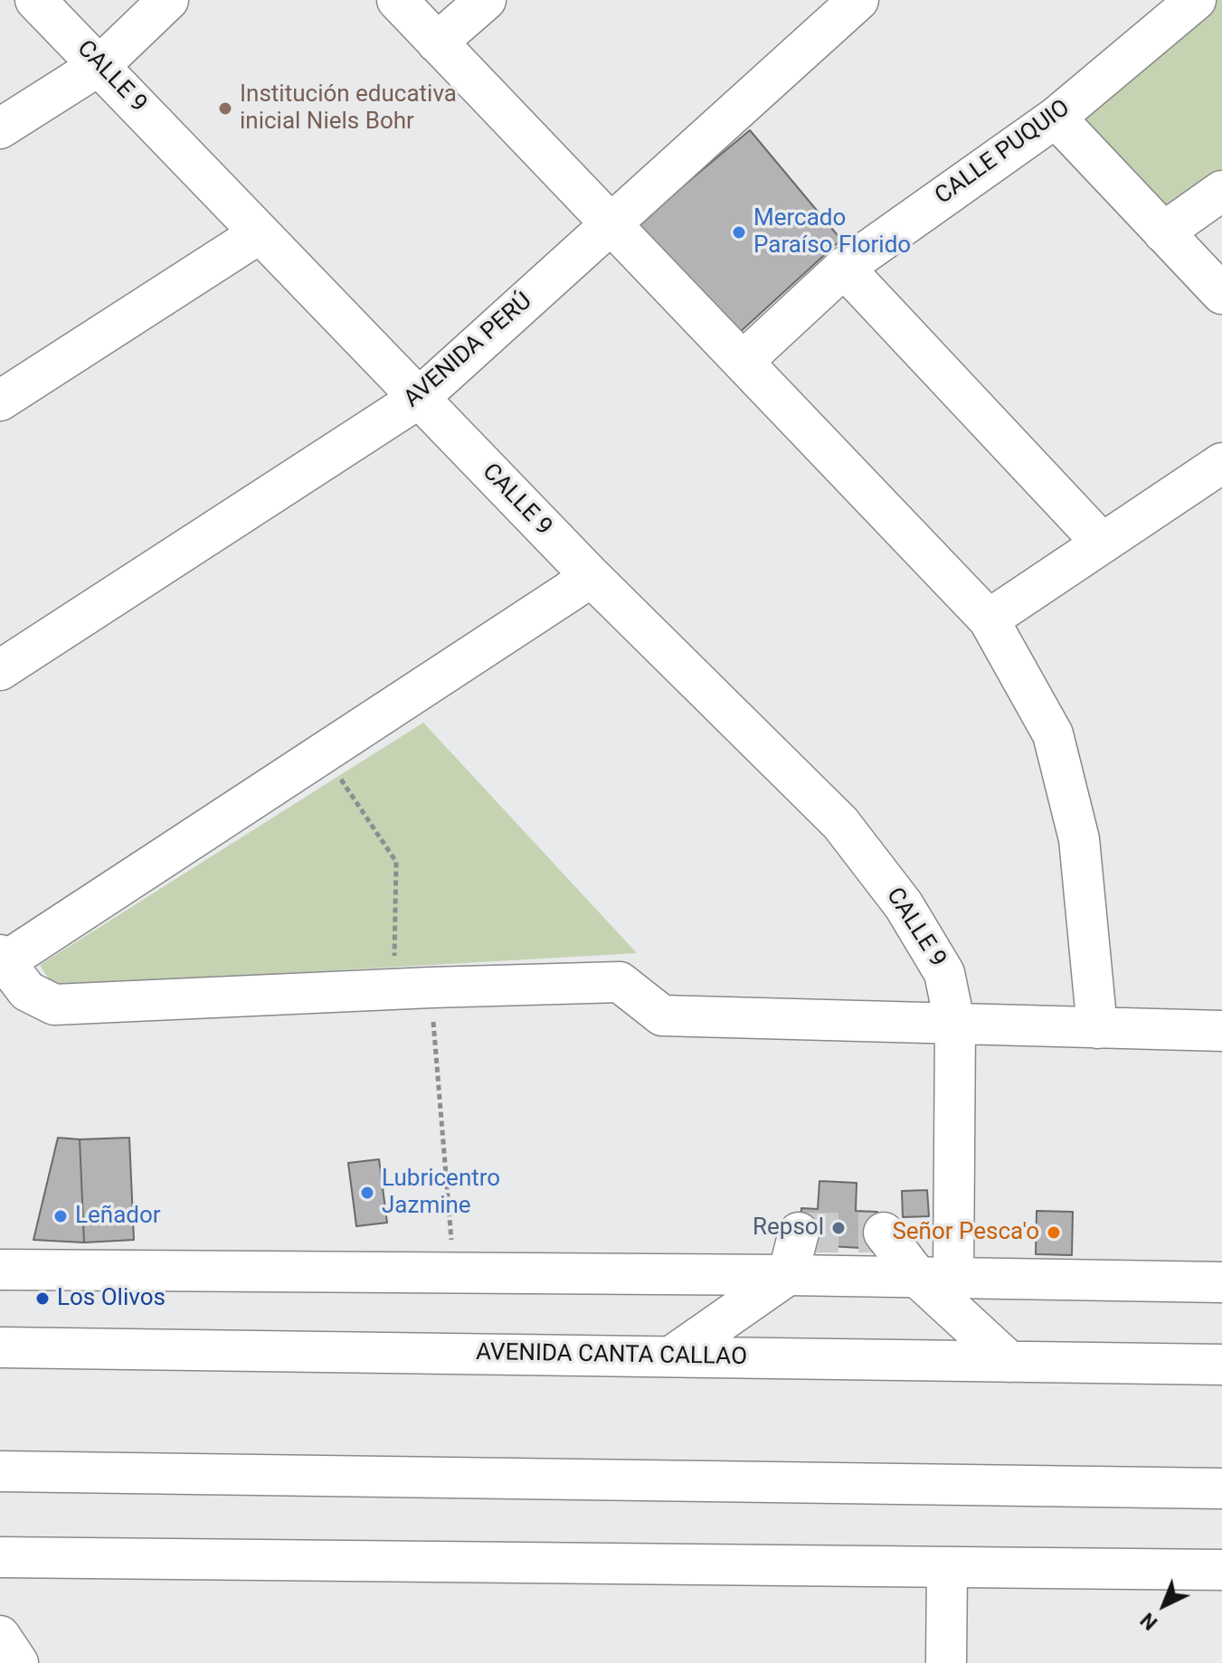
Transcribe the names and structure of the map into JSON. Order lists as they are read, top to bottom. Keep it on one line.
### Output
{"streets":{"main road":["CALLE 9","CALLE PUQUIO","AVENIDA PERÚ","AVENIDA CANTA CALLAO"]},"crossings":[["CALLE 9","AVENIDA PERÚ"]],"places":["Institución educativa inicial Niels Bohr","Mercado Paraíso Florido","Lubricentro Jazmine","Leñador","Repsol","Señor Pesca'o","Los Olivos"],"north":"bottom left"}
